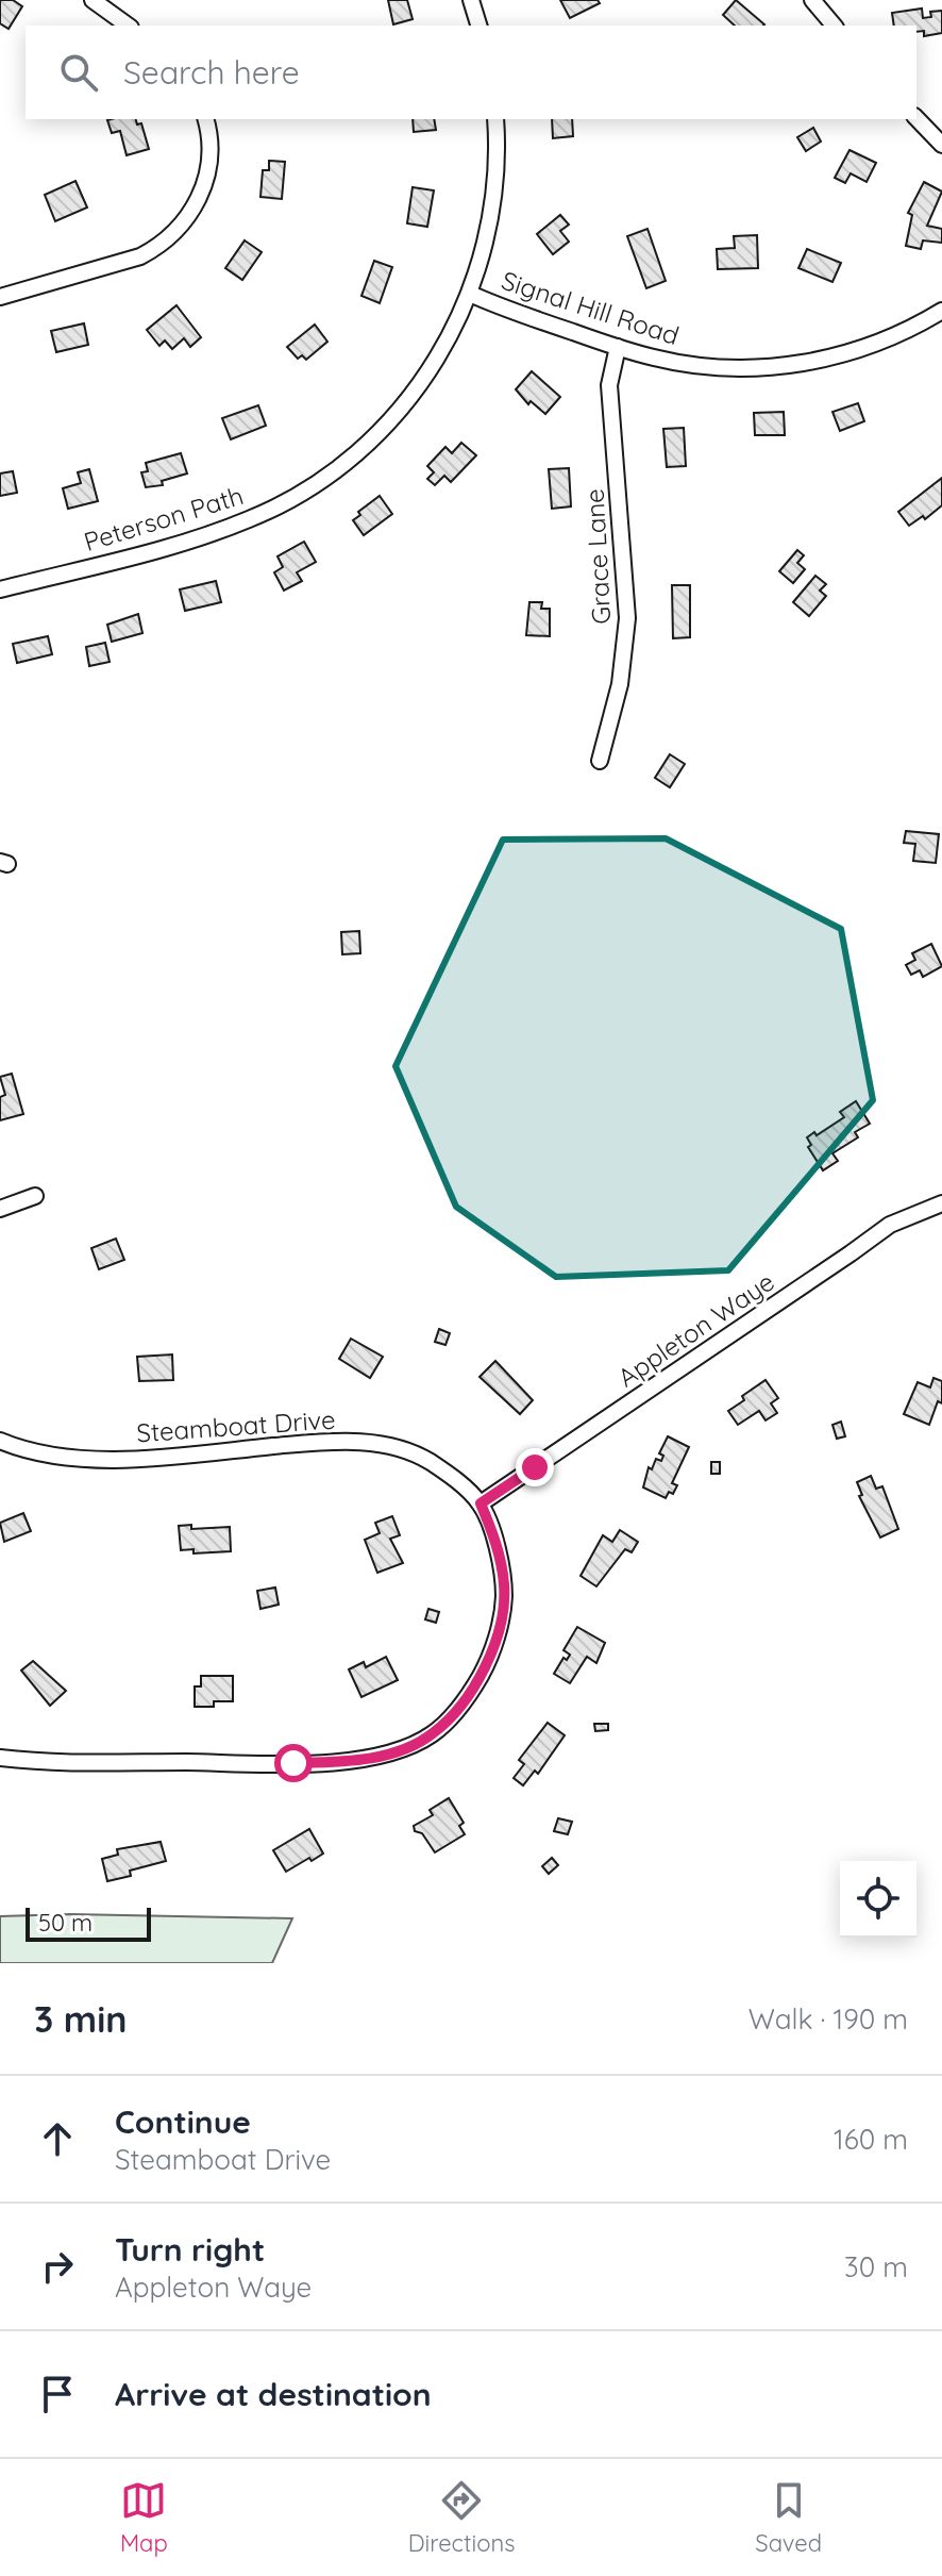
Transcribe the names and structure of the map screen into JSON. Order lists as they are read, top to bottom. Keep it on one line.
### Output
{"streets":{"street":["Signal Hill Road","Peterson Path","Grace Lane","Appleton Waye","Steamboat Drive"]},"crossings":[["Signal Hill Road","Peterson Path"],["Signal Hill Road","Grace Lane"],["Appleton Waye","Steamboat Drive"]],"scale_bar":"50 m","page":{"search":"Search here","scale":"50 m","heading":["3 min","Walk · 190 m"],"list":[["Continue","Steamboat Drive","160 m"],["Turn right","Appleton Waye","30 m"],"Arrive at destination"],"nav":["Map","Directions","Saved"]}}
